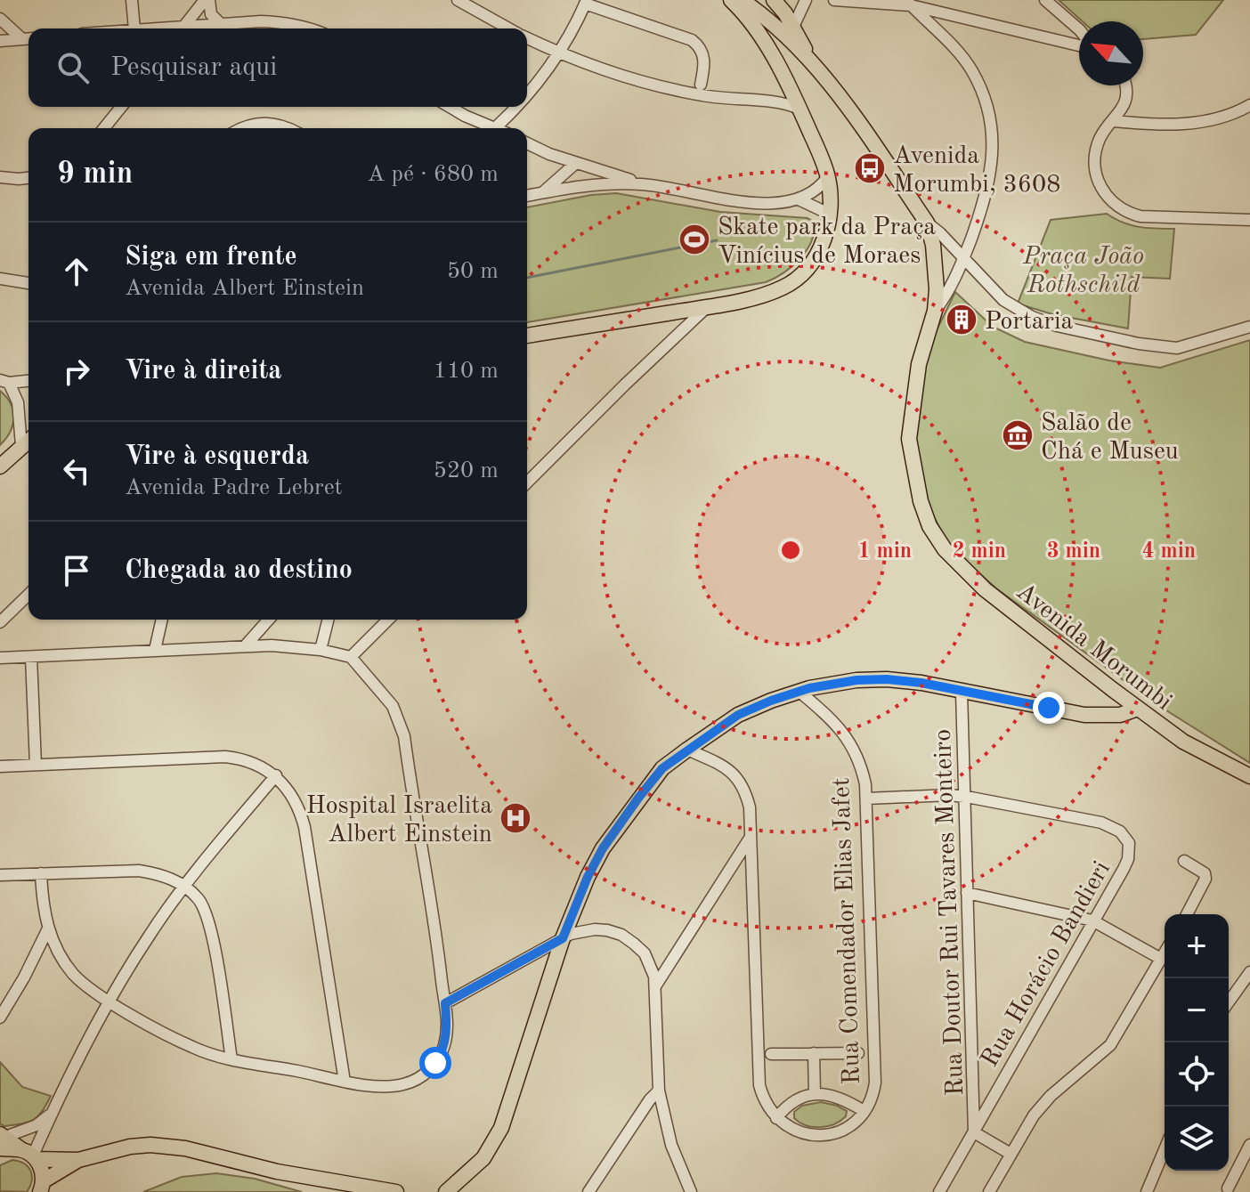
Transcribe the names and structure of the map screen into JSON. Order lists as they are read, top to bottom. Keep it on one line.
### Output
{"streets":{"main road":["Avenida Morumbi"],"street":["Rua Doutor Rui Tavares Monteiro","Rua Comendador Elias Jafet","Rua Horácio Bandieri"]},"crossings":[["Rua Doutor Rui Tavares Monteiro","Rua Horácio Bandieri"],["Rua Comendador Elias Jafet","Rua Horácio Bandieri"]],"parks":["Praça João Rothschild"],"places":{"bus stop":["Avenida Morumbi, 3608"],"sports":["Skate park da Praça Vinícius de Moraes"],"building":["Portaria"],"museum":["Salão de Chá e Museu"],"hospital":["Hospital Israelita Albert Einstein"]},"north":"top left","page":{"search":"Pesquisar aqui","heading":["9 min","A pé · 680 m"],"list":[["Siga em frente","Avenida Albert Einstein","50 m"],["Vire à direita","110 m"],["Vire à esquerda","Avenida Padre Lebret","520 m"],"Chegada ao destino"],"map_buttons":["+","−"]},"rings":["1 min","2 min","3 min","4 min"]}
